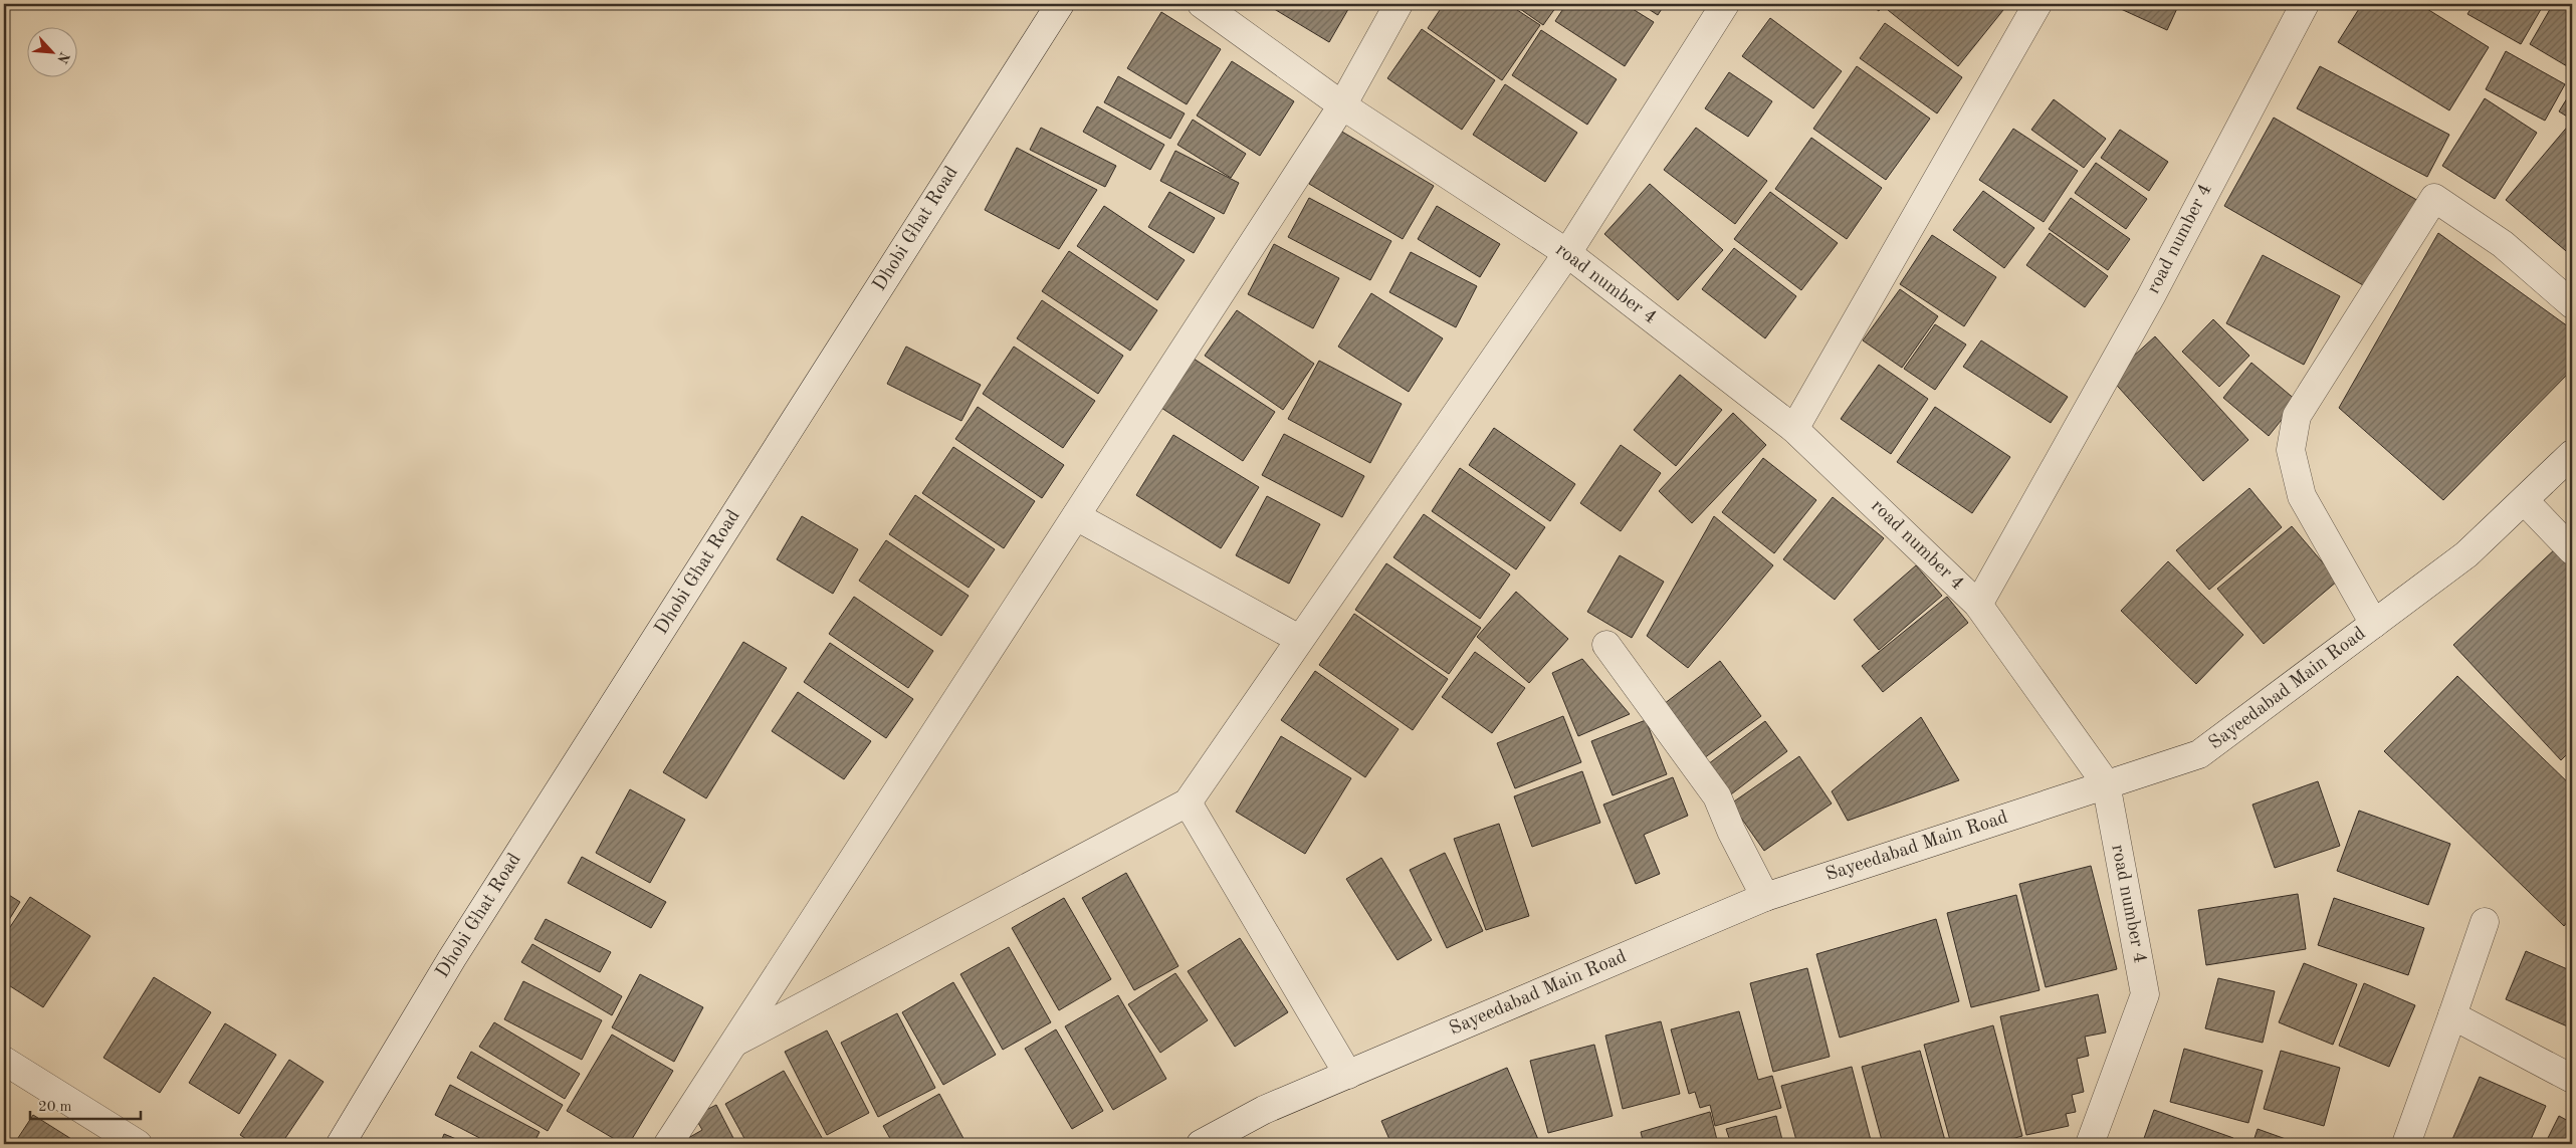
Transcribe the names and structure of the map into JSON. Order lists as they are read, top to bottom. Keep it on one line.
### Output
{"streets":{"street":["Dhobi Ghat Road","road number 4","Sayeedabad Main Road"]},"crossings":[["road number 4","Sayeedabad Main Road"]],"scale_bar":"20 m","north":"bottom right"}
